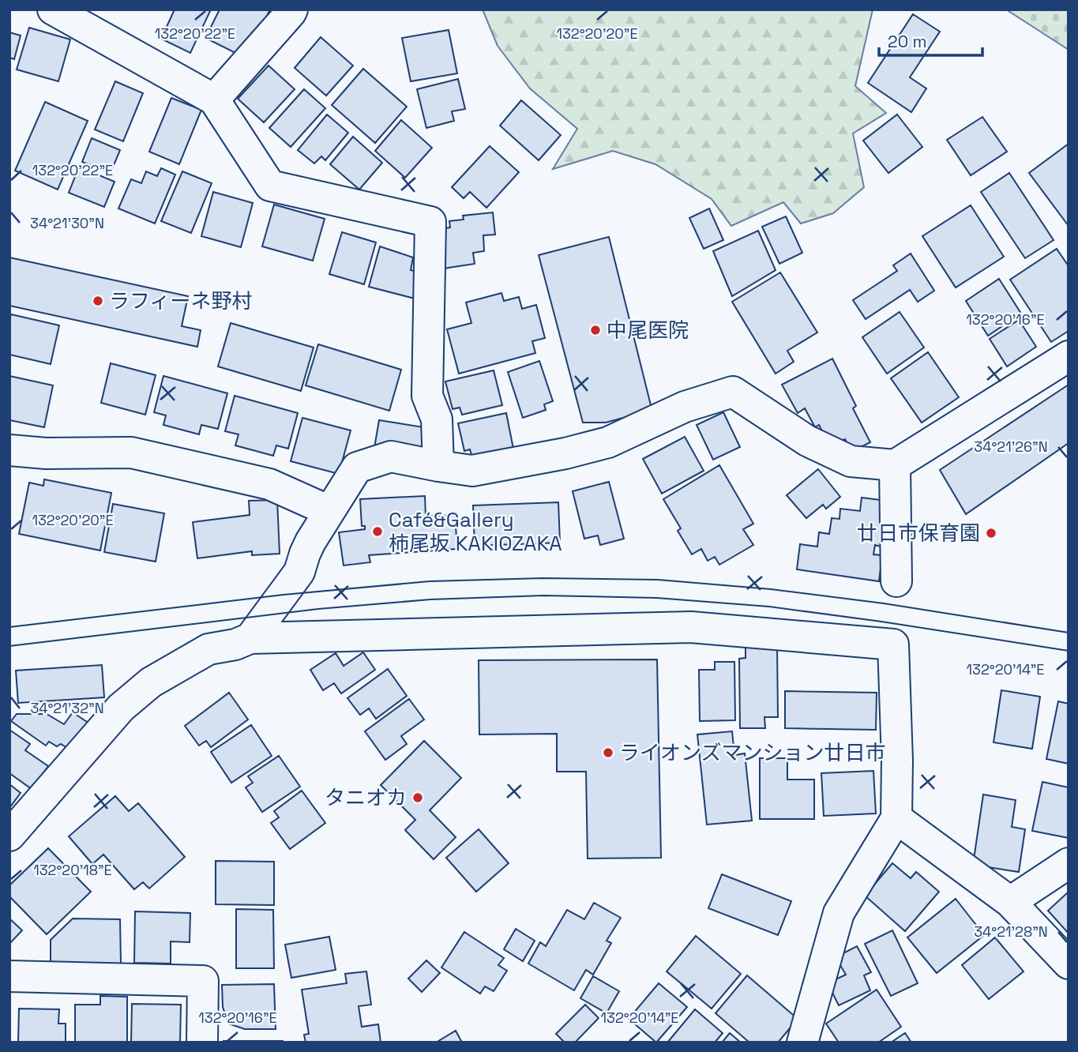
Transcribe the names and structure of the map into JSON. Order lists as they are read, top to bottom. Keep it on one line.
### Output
{"places":["ラフィーネ野村","中尾医院","Café&Gallery 柿尾坂 KAKIOZAKA","廿日市保育園","ライオンズマンション廿日市","タニオカ"],"scale_bar":"20 m","coordinates":["132°20'22\"E","132°20'20\"E","34°21'30\"N","132°20'16\"E","34°21'26\"N","132°20'14\"E","34°21'32\"N","132°20'18\"E","34°21'28\"N"]}
